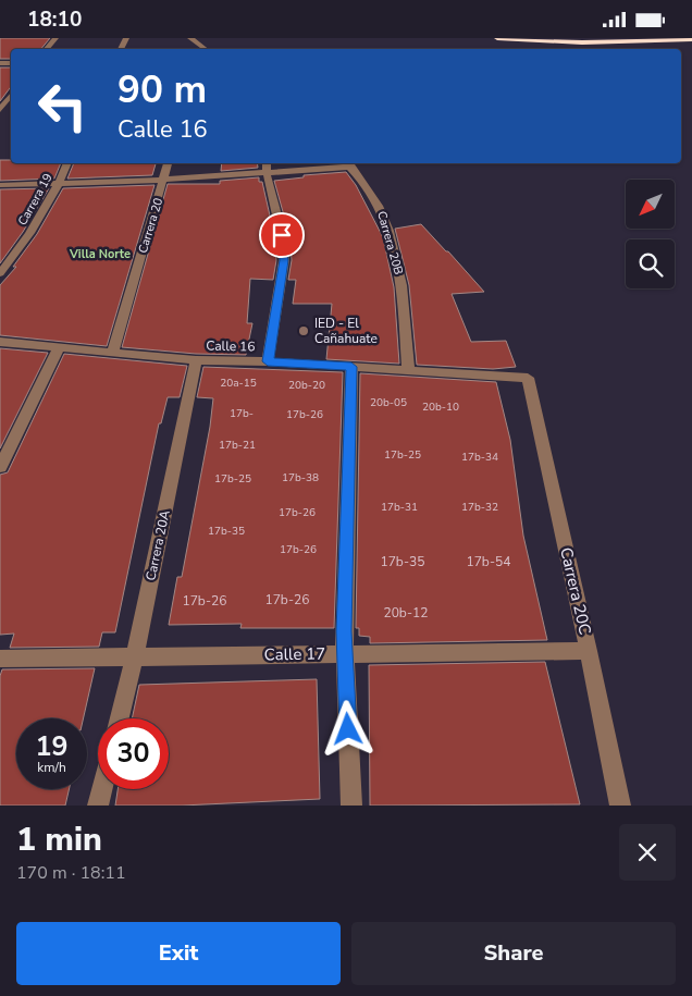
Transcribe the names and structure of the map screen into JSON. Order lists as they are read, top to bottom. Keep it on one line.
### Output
{"streets":{"street":["Carrera 19","Carrera 20","Carrera 20B","Calle 16","Carrera 20A","Carrera 20C","Calle 17"]},"crossings":[["Carrera 20","Calle 16"],["Carrera 20B","Calle 16"],["Calle 16","Carrera 20A"],["Calle 16","Carrera 20C"],["Carrera 20A","Calle 17"],["Carrera 20C","Calle 17"]],"districts":["Villa Norte"],"places":["IED - El Cañahuate"],"house_numbers":["20a-15","20b-20","20b-05","20b-10","17b-","17b-26","17b-21","17b-25","17b-34","17b-38","17b-25","17b-31","17b-32","17b-26","17b-35","17b-26","17b-35","17b-54","17b-26","17b-26","20b-12"],"north":"bottom left","page":{"status":"18:10","turn":["90 m","Calle 16"],"speed":"19 km/h","limit":"30","heading":["1 min","170 m · 18:11"],"buttons":["Exit","Share"]}}
